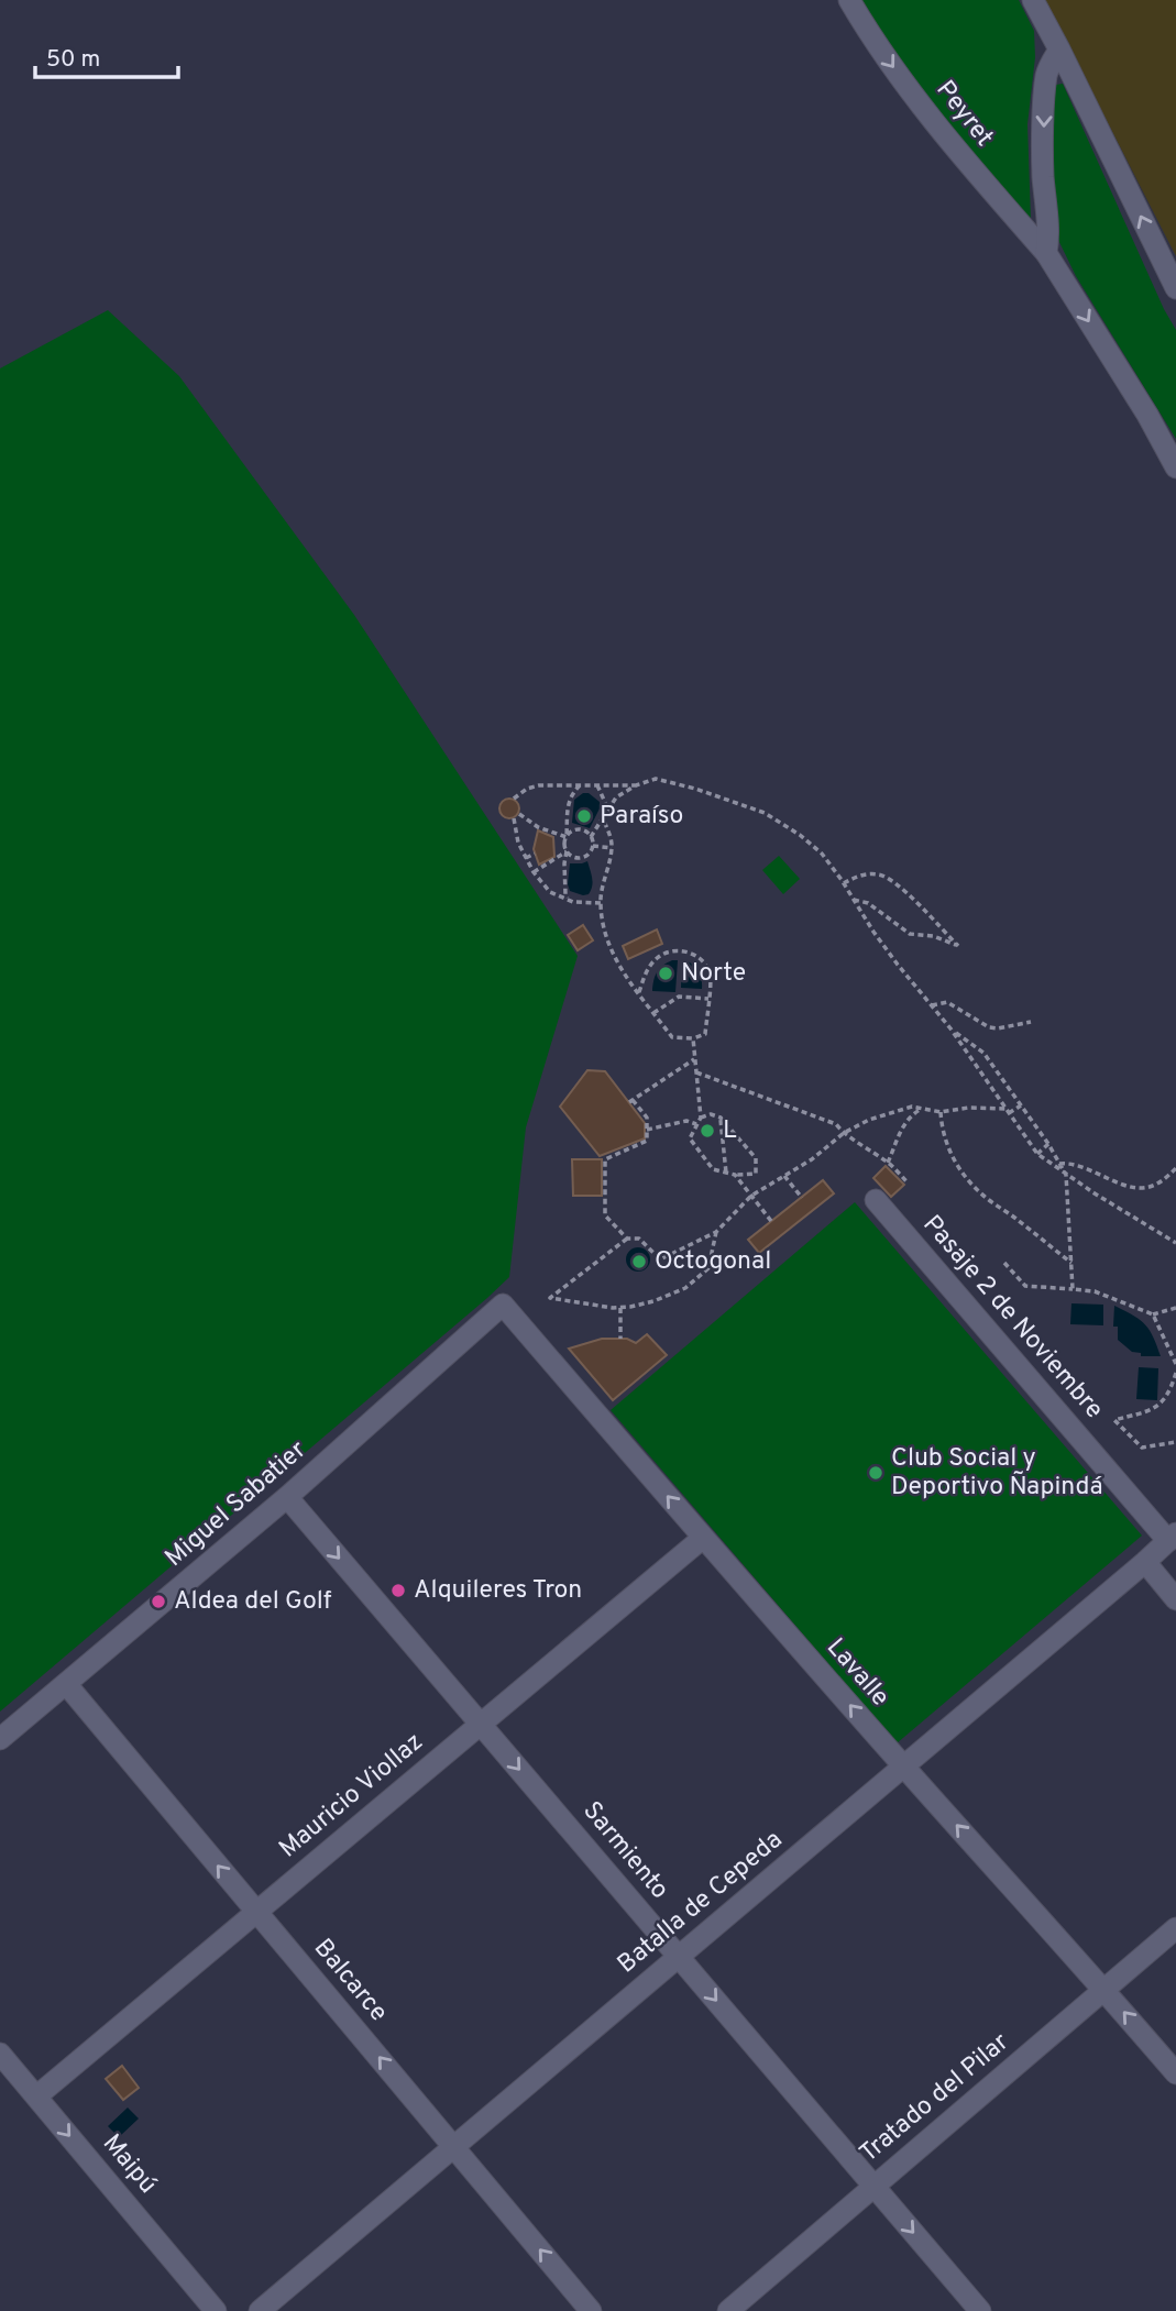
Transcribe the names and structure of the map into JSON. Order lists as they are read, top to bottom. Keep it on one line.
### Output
{"streets":{"street":["Peyret","Pasaje 2 de Noviembre","Miguel Sabatier","Lavalle","Mauricio Viollaz","Sarmiento","Batalla de Cepeda","Balcarce","Tratado del Pilar","Maipú"]},"crossings":[["Pasaje 2 de Noviembre","Batalla de Cepeda"],["Miguel Sabatier","Lavalle"],["Miguel Sabatier","Sarmiento"],["Miguel Sabatier","Balcarce"],["Lavalle","Mauricio Viollaz"],["Lavalle","Batalla de Cepeda"],["Lavalle","Tratado del Pilar"],["Mauricio Viollaz","Sarmiento"],["Mauricio Viollaz","Balcarce"],["Mauricio Viollaz","Maipú"],["Sarmiento","Batalla de Cepeda"],["Sarmiento","Tratado del Pilar"],["Batalla de Cepeda","Balcarce"]],"one_way":["Lavalle","Sarmiento","Balcarce","Maipú"],"places":["Paraíso","Norte","L","Octogonal","Club Social y Deportivo Ñapindá","Alquileres Tron","Aldea del Golf"],"scale_bar":"50 m"}
